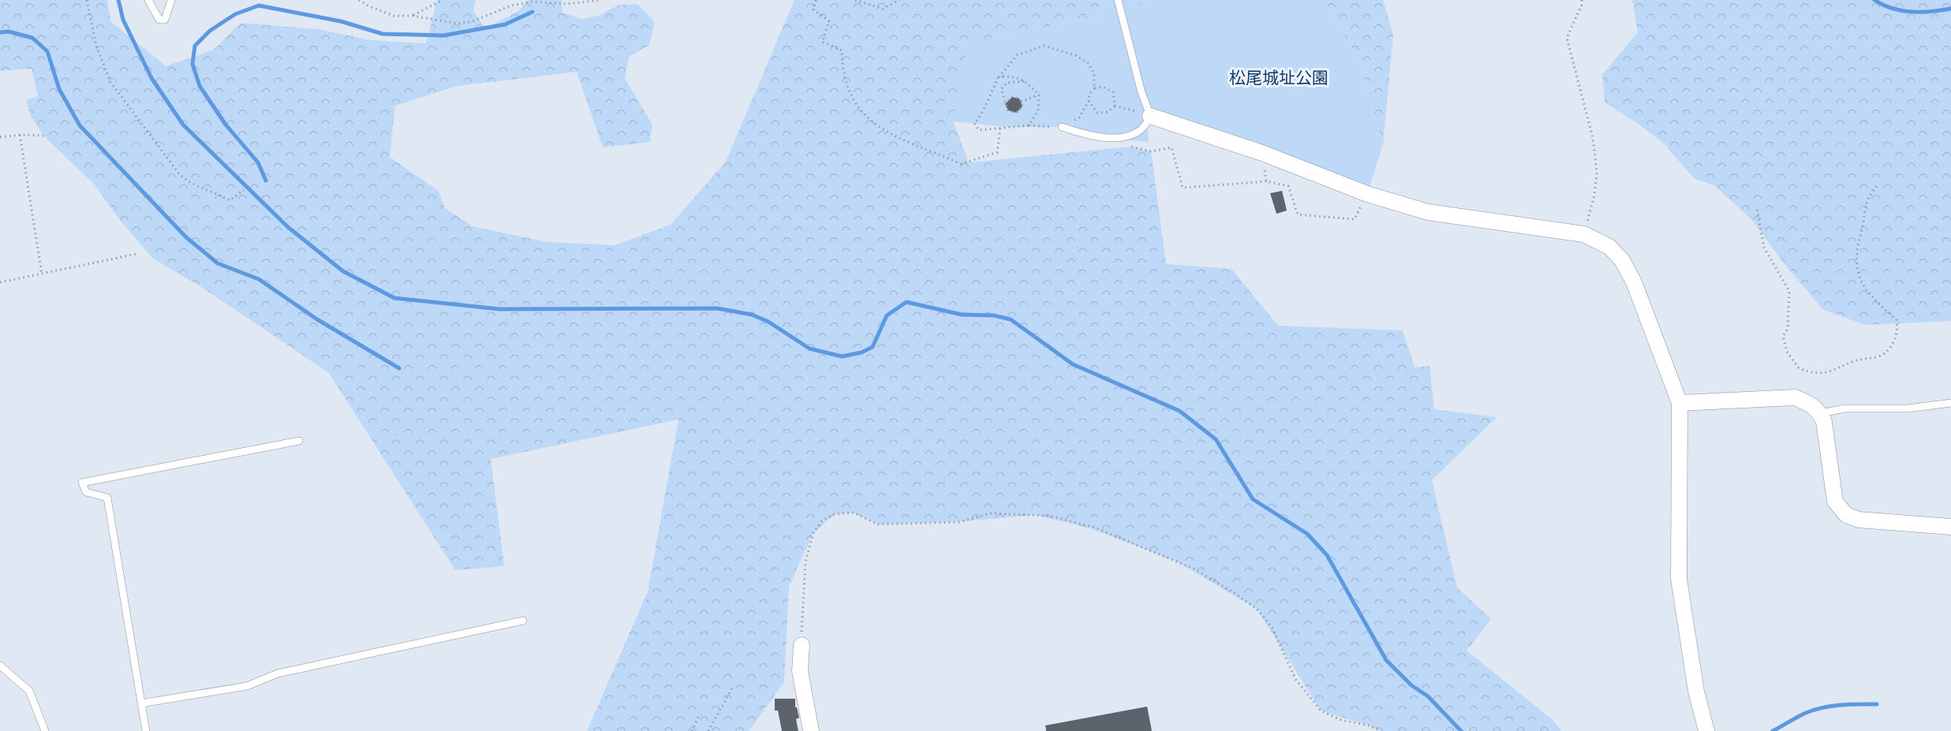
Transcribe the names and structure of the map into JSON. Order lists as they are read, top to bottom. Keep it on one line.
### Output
{"parks":["松尾城址公園"]}
